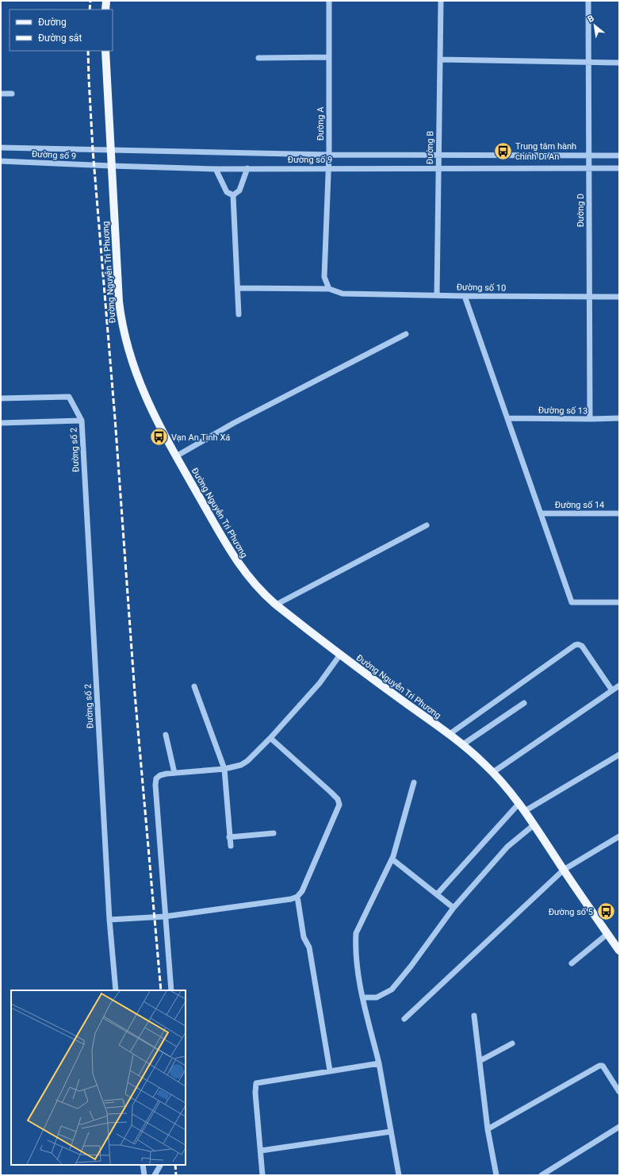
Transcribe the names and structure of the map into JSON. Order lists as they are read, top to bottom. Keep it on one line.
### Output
{"streets":{"main road":["Đường Nguyễn Tri Phương"],"street":["Đường A","Đường B","Đường số 9","Đường D","Đường số 10","Đường số 13","Đường số 2","Đường số 14"]},"crossings":[["Đường A","Đường số 9"],["Đường A","Đường số 10"],["Đường B","Đường số 9"],["Đường B","Đường số 10"],["Đường số 9","Đường D"],["Đường số 9","Đường Nguyễn Tri Phương"],["Đường D","Đường số 10"],["Đường D","Đường số 13"]],"places":{"bus stop":["Trung tâm hành chính Dĩ An","Vạn An Tịnh Xá","Đường số 5"]},"legend":["Đường","Đường sắt"],"north":"top left"}
